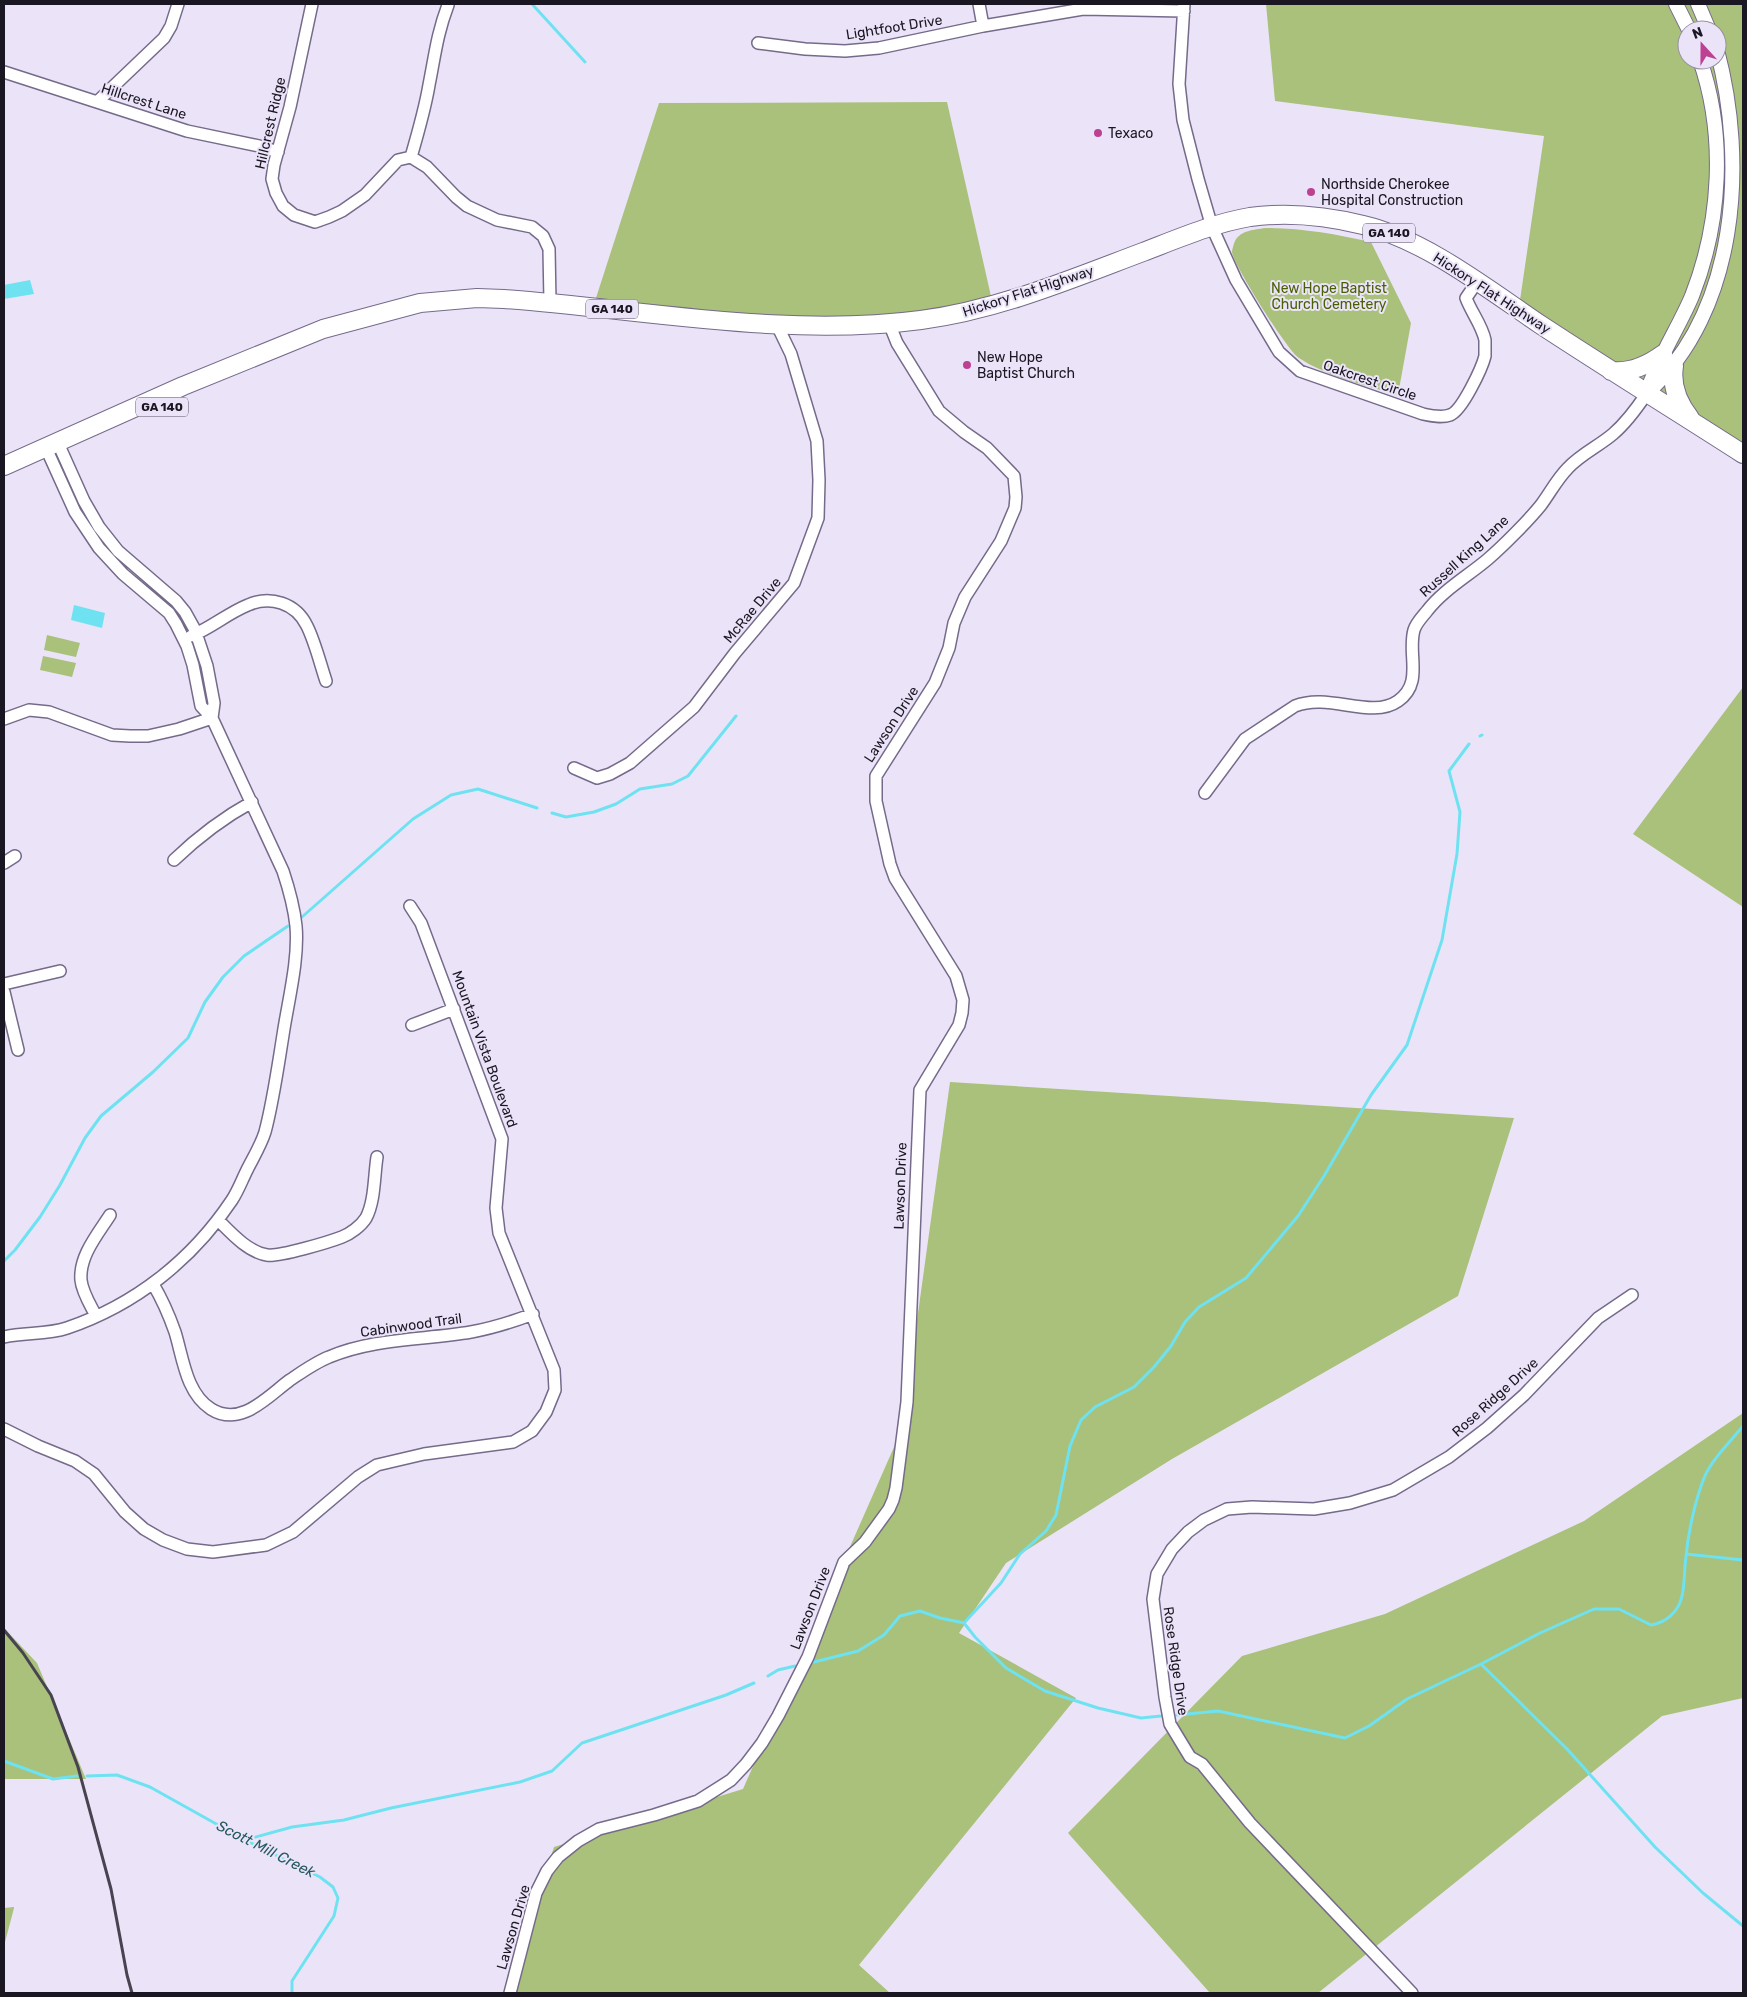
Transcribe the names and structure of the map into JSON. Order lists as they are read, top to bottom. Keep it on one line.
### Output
{"streets":{"main road":["GA 140","Hickory Flat Highway"],"street":["Lightfoot Drive","Hillcrest Lane","Hillcrest Ridge","Oakcrest Circle","Russell King Lane","McRae Drive","Lawson Drive","Mountain Vista Boulevard","Cabinwood Trail","Rose Ridge Drive"]},"crossings":[["Hillcrest Lane","Hillcrest Ridge"],["Hickory Flat Highway","Oakcrest Circle"],["Hickory Flat Highway","Russell King Lane"],["Hickory Flat Highway","McRae Drive"],["Hickory Flat Highway","Lawson Drive"],["Mountain Vista Boulevard","Cabinwood Trail"]],"water":["Scott Mill Creek"],"parks":["New Hope Baptist Church Cemetery"],"places":["Texaco","Northside Cherokee Hospital Construction","New Hope Baptist Church"],"north":"top"}
